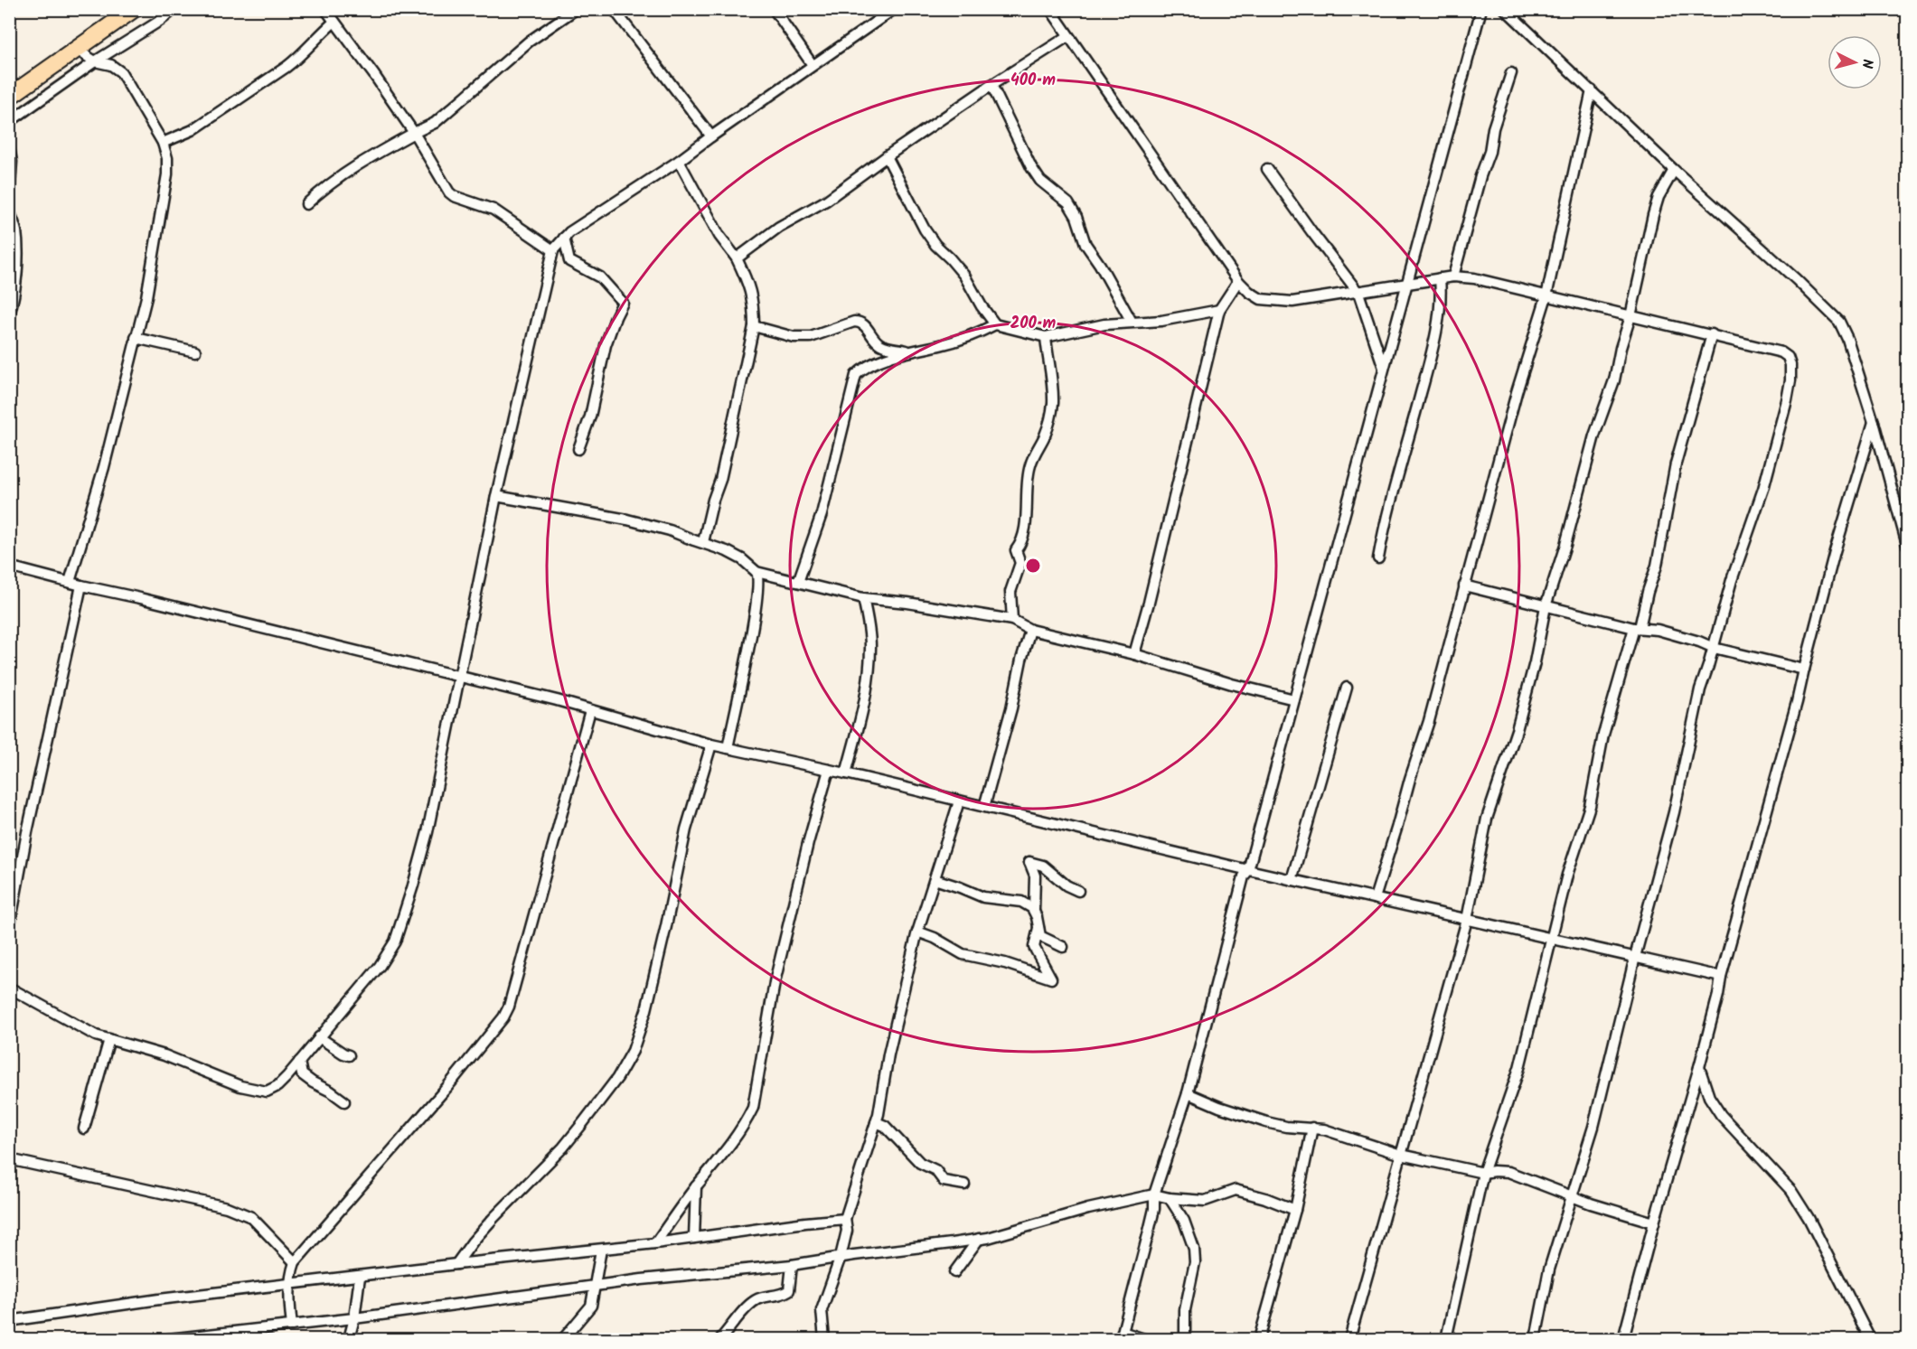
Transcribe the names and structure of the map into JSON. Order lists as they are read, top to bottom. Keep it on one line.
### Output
{"north":"right","rings":["400 m","200 m"]}
